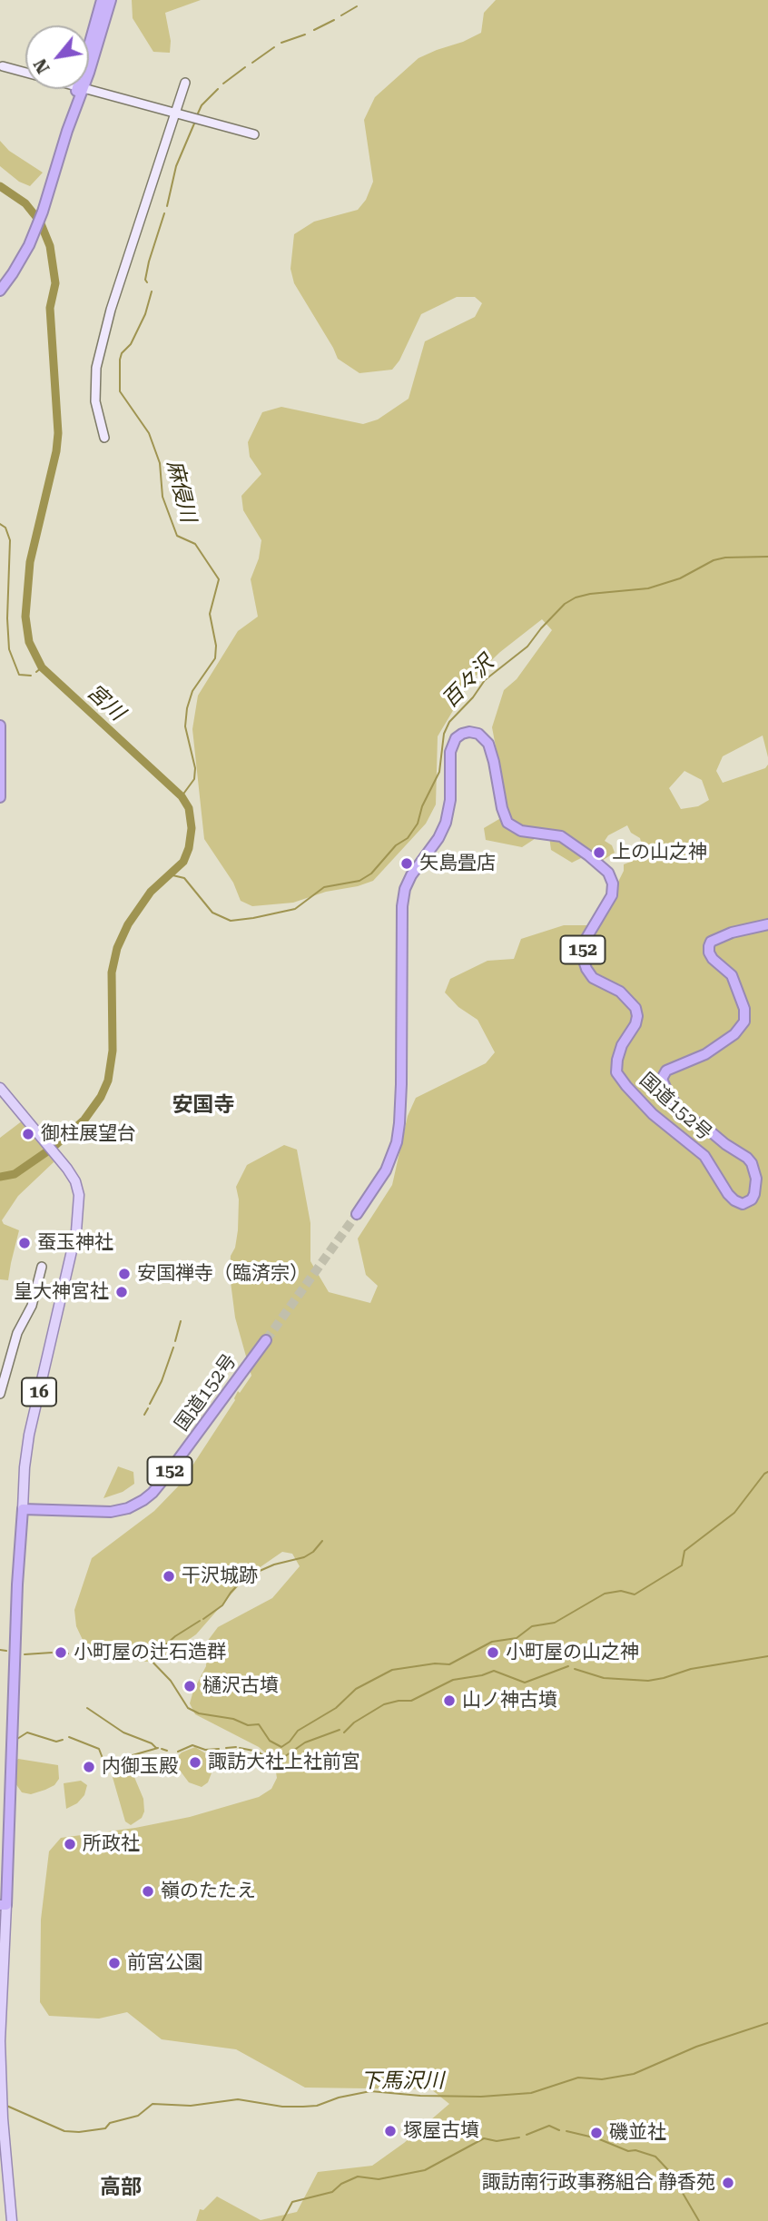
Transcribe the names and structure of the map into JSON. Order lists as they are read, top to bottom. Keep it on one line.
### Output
{"streets":{"highway":["152","国道152号"],"main road":["16"]},"crossings":[["国道152号","16"]],"districts":["安国寺","高部"],"water":["麻侵川","百々沢","宮川","下馬沢川"],"places":["上の山之神","矢島畳店","御柱展望台","蚕玉神社","安国禅寺（臨済宗）","皇大神宮社","干沢城跡","小町屋の辻石造群","小町屋の山之神","樋沢古墳","山ノ神古墳","諏訪大社上社前宮","内御玉殿","所政社","嶺のたたえ","前宮公園","塚屋古墳","磯並社","諏訪南行政事務組合 静香苑"],"north":"bottom left"}
